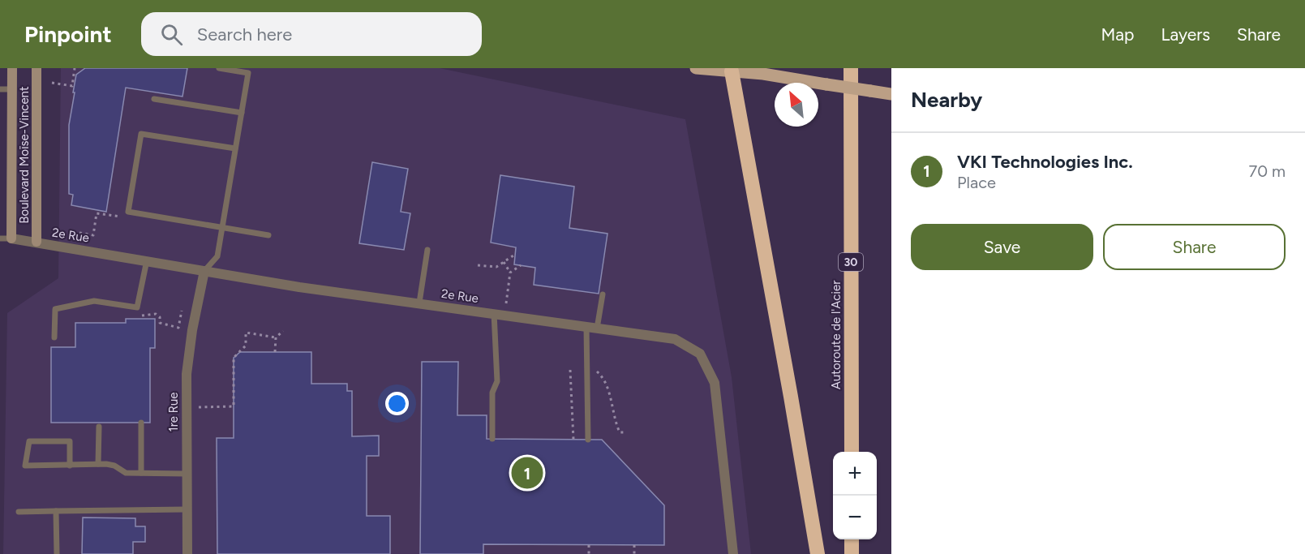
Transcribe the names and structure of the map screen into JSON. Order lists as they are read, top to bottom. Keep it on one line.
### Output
{"streets":{"highway":["30","Autoroute de l'Acier"],"street":["Boulevard Moïse-Vincent","2e Rue","1re Rue"]},"crossings":[["Boulevard Moïse-Vincent","2e Rue"],["2e Rue","1re Rue"]],"north":"top left","page":{"header":"Pinpoint","search":"Search here","nav":["Map","Layers","Share"],"heading":"Nearby","list":[{"mark":"1","name":"VKI Technologies Inc.","note":"Place","value":"70 m"}],"buttons":["Save","Share"],"map_buttons":["+","−"],"pins":"1"}}
